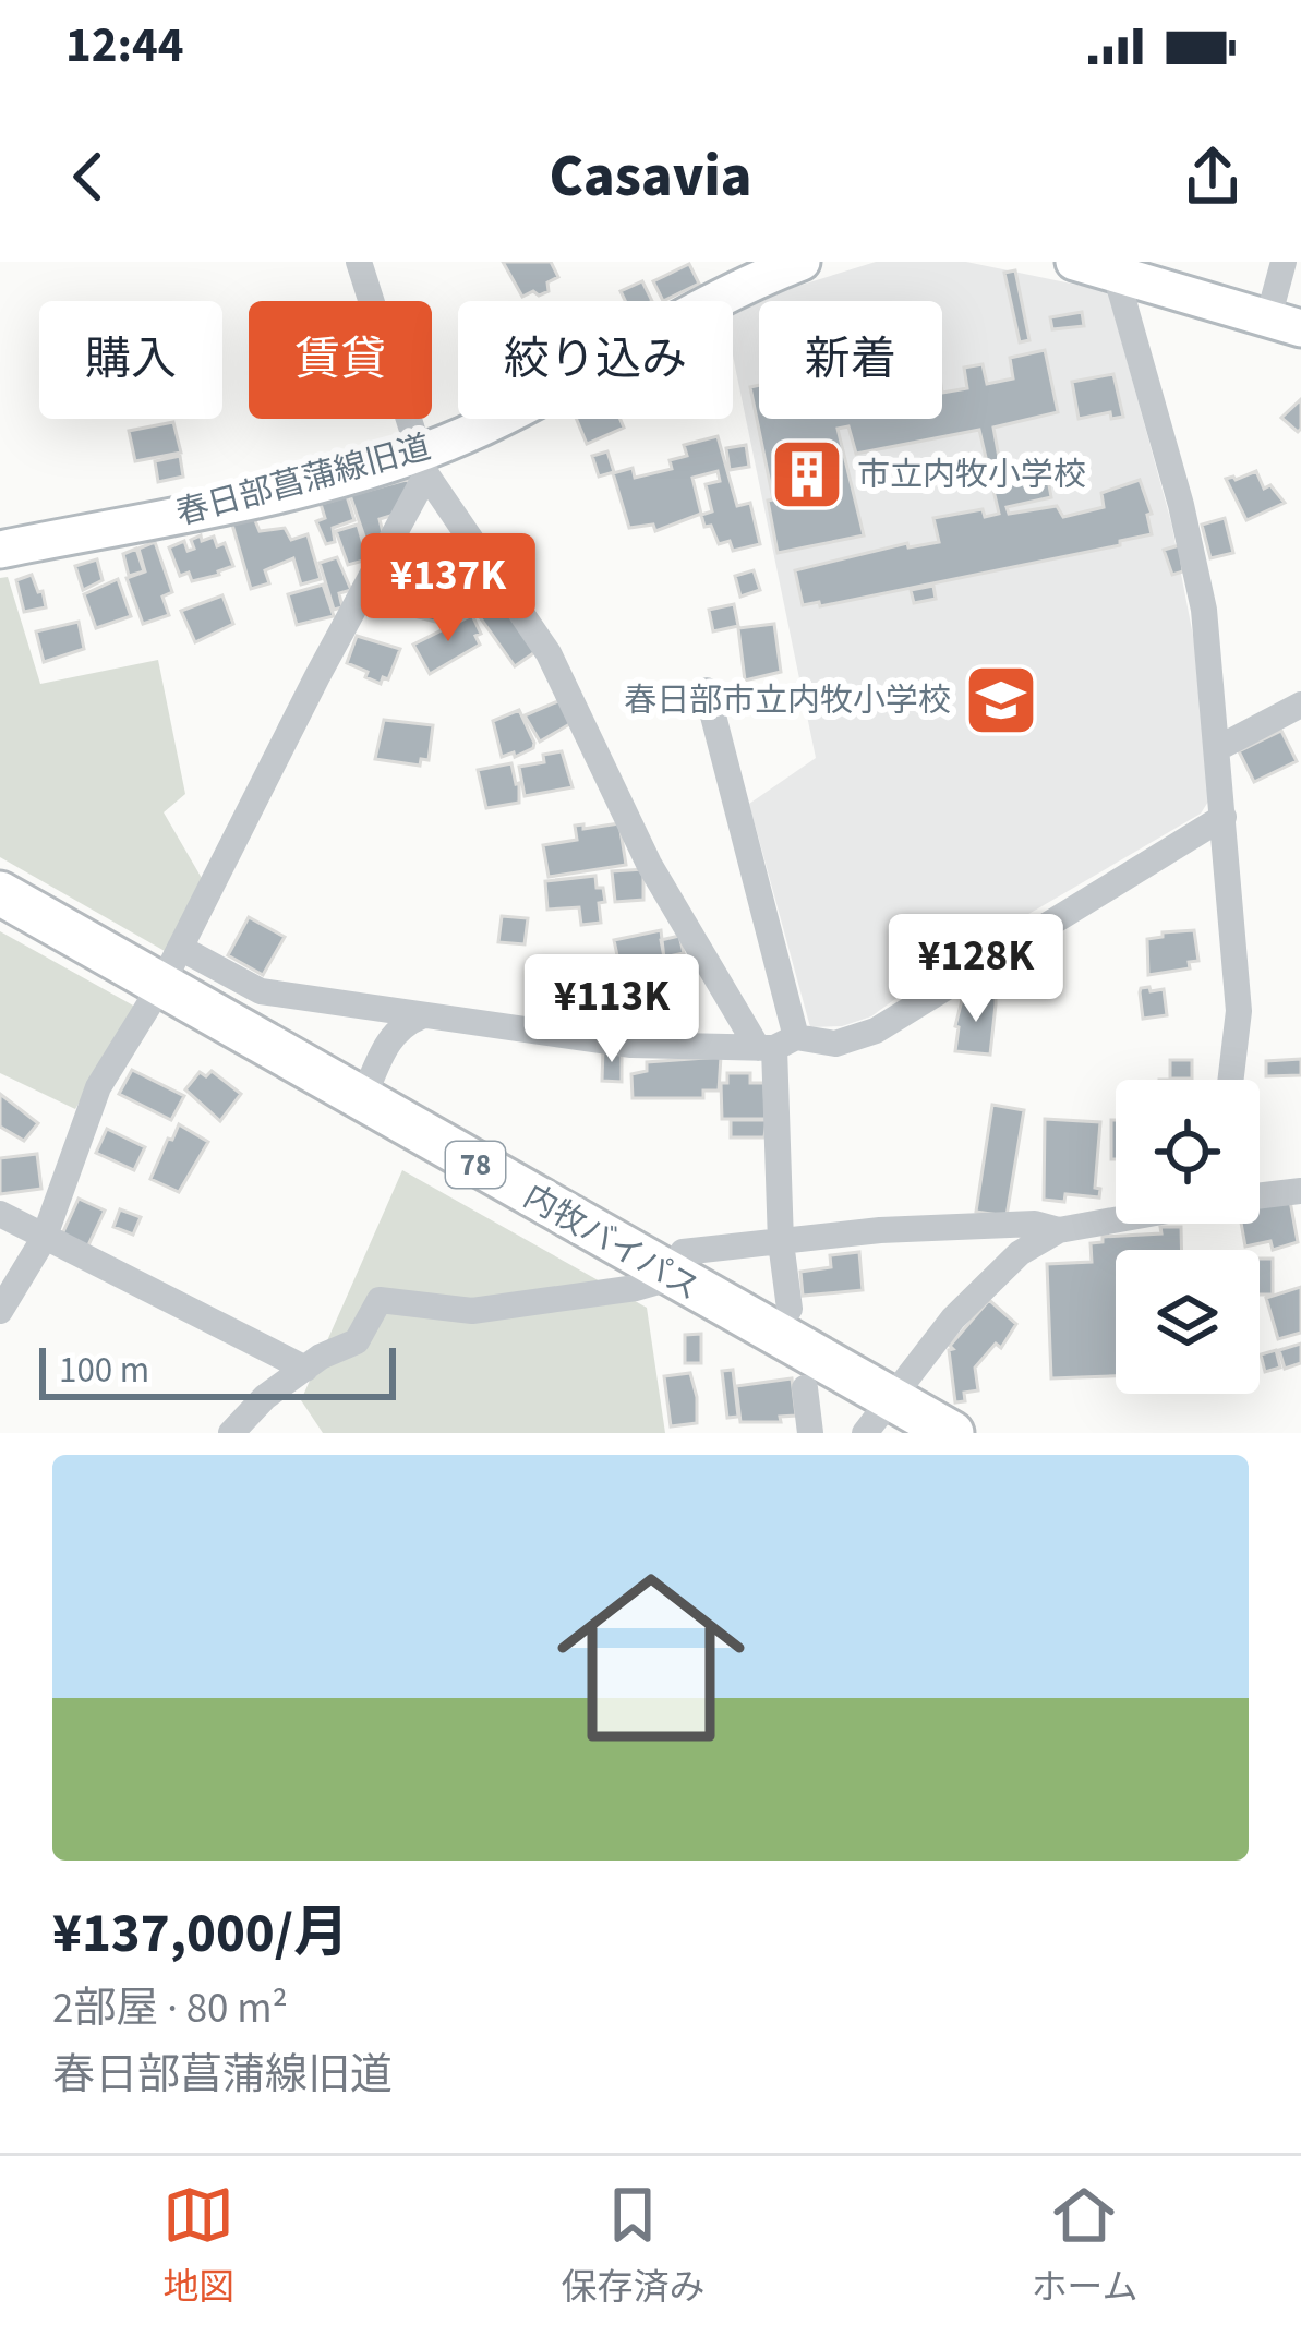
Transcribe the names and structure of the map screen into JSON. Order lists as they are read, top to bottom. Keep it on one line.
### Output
{"streets":{"main road":["78","内牧バイパス"],"street":["春日部菖蒲線旧道"]},"places":{"building":["市立内牧小学校"],"school or university":["春日部市立内牧小学校"]},"scale_bar":"100 m","page":{"status":"12:44","header":"Casavia","chip":["購入","賃貸","絞り込み","新着"],"price":["¥137K","¥128K","¥113K"],"scale":"100 m","list":[{"name":"¥137,000/月","note":"2部屋 · 80 m² · 春日部菖蒲線旧道"}],"tabs":["地図","保存済み","ホーム"]}}
